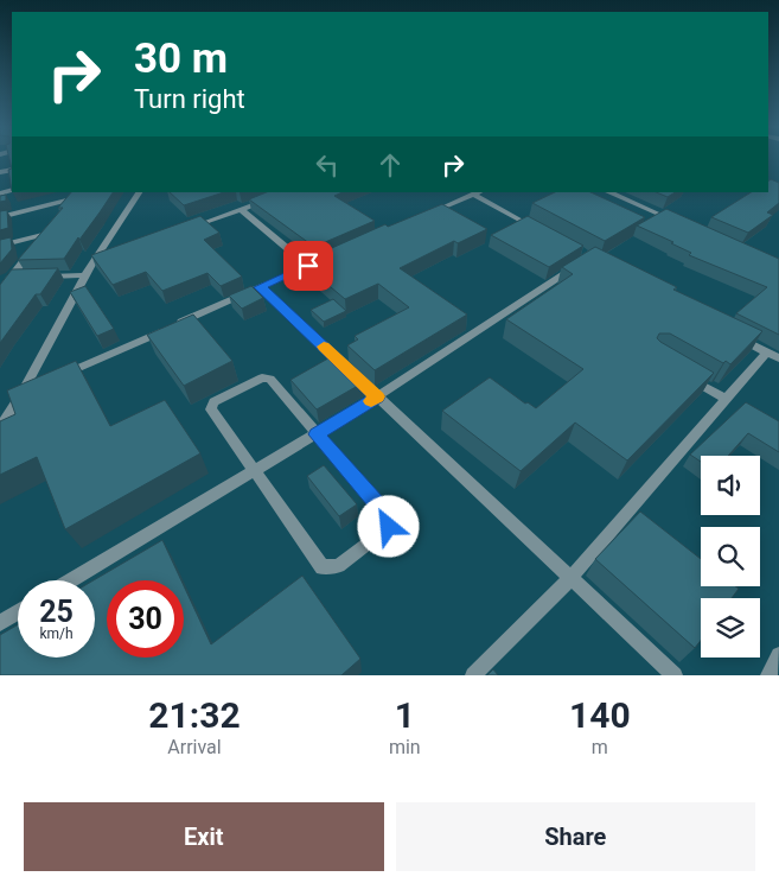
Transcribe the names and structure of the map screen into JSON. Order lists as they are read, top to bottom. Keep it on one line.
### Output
{"page":{"turn":["30 m","Turn right"],"speed":"25 km/h","limit":"30","eta":["21:32","Arrival","1","min","140","m"],"buttons":["Exit","Share"]}}
